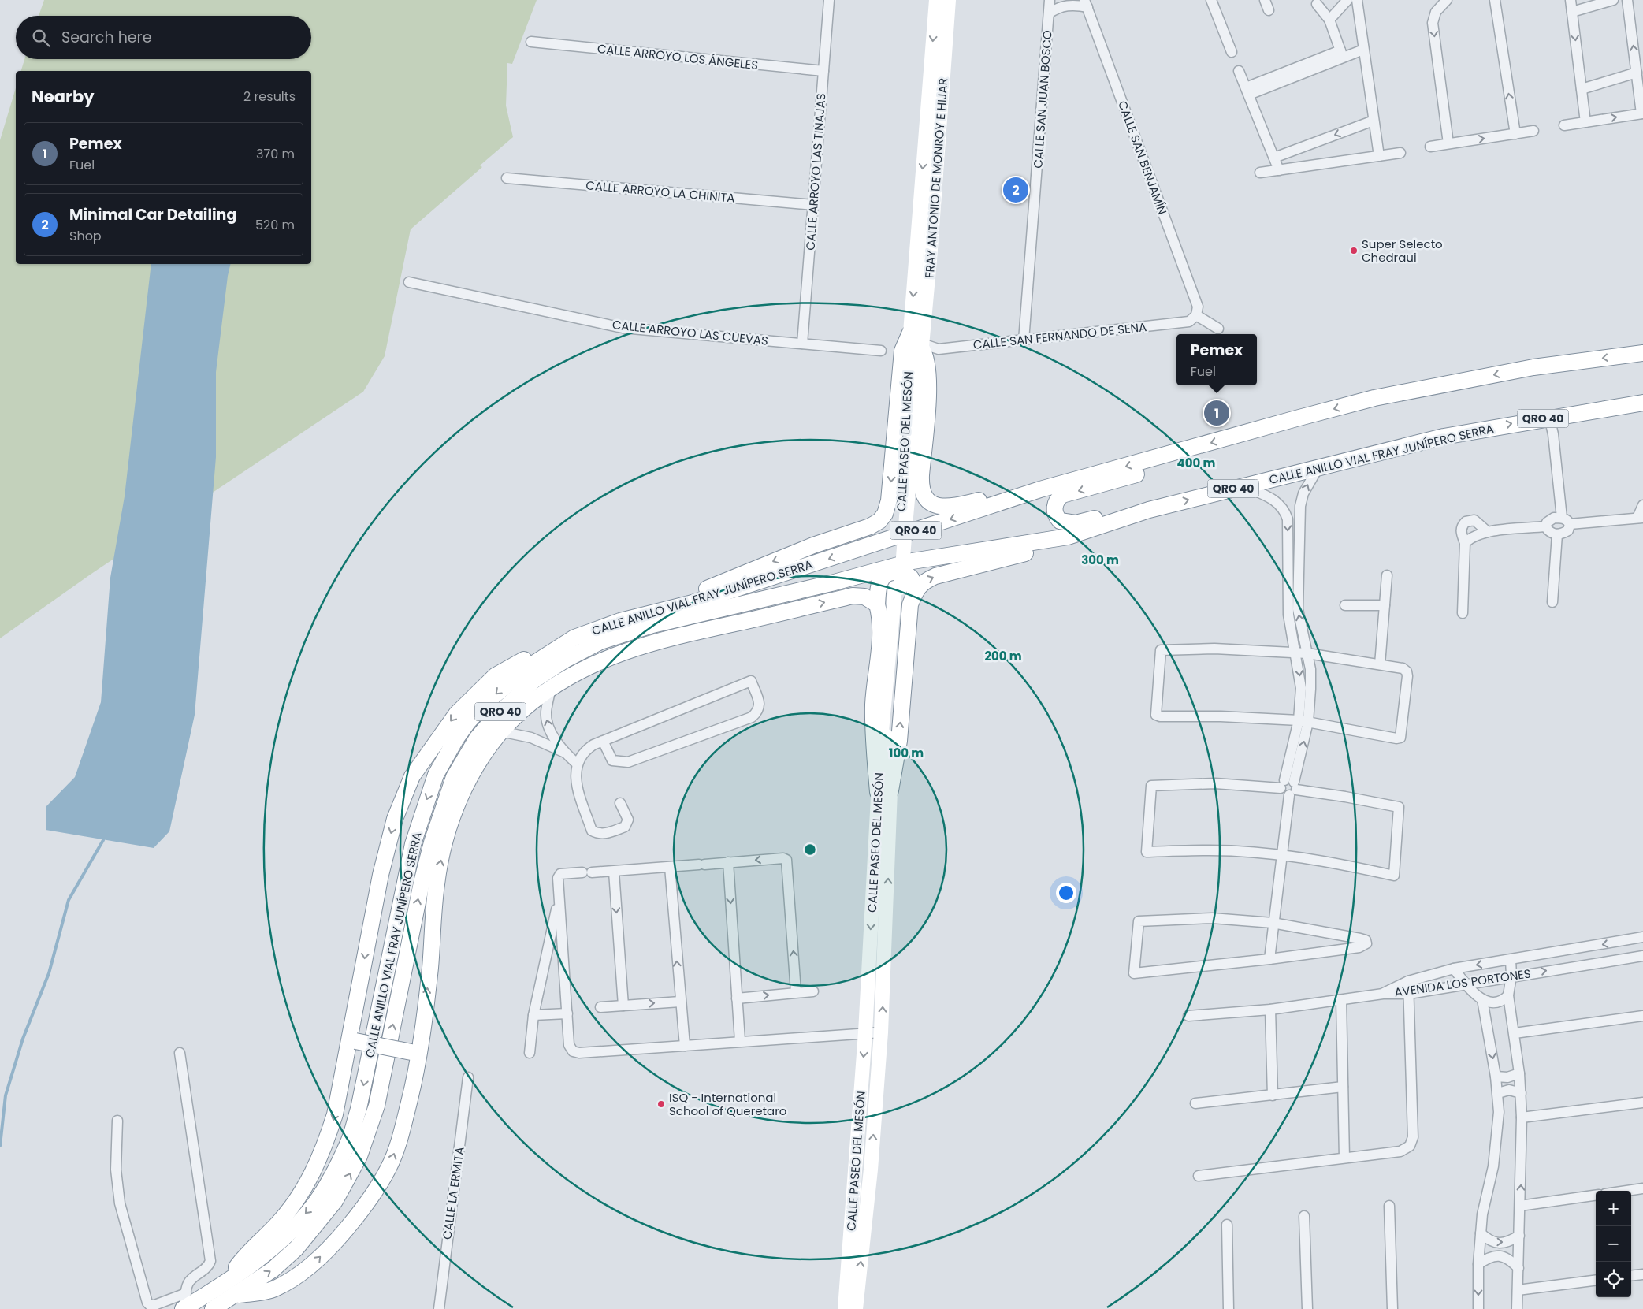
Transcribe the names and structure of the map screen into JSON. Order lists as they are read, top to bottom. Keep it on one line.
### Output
{"streets":{"highway":["QRO 40","CALLE ANILLO VIAL FRAY JUNÍPERO SERRA"],"main road":["FRAY ANTONIO DE MONROY E HIJAR","CALLE PASEO DEL MESÓN"],"street":["CALLE ARROYO LOS ÁNGELES","CALLE SAN JUAN BOSCO","CALLE SAN BENJAMÍN","CALLE ARROYO LAS TINAJAS","CALLE ARROYO LA CHINITA","CALLE ARROYO LAS CUEVAS","CALLE SAN FERNANDO DE SENA","AVENIDA LOS PORTONES","CALLE LA ERMITA"]},"crossings":[["CALLE ARROYO LOS ÁNGELES","CALLE ARROYO LAS TINAJAS"],["CALLE SAN JUAN BOSCO","CALLE SAN FERNANDO DE SENA"],["CALLE SAN BENJAMÍN","CALLE SAN FERNANDO DE SENA"],["CALLE ARROYO LAS TINAJAS","CALLE ARROYO LA CHINITA"],["CALLE ARROYO LAS TINAJAS","CALLE ARROYO LAS CUEVAS"],["FRAY ANTONIO DE MONROY E HIJAR","CALLE SAN FERNANDO DE SENA"],["FRAY ANTONIO DE MONROY E HIJAR","CALLE PASEO DEL MESÓN"],["CALLE SAN FERNANDO DE SENA","CALLE PASEO DEL MESÓN"]],"places":["Super Selecto Chedraui","ISQ - International School of Queretaro"],"page":{"search":"Search here","heading":["Nearby","2 results"],"list":[{"mark":"1","name":"Pemex","note":"Fuel","value":"370 m"},{"mark":"2","name":"Minimal Car Detailing","note":"Shop","value":"520 m"}],"pins":["2","1"],"popup":["Pemex","Fuel"],"map_buttons":["+","−"]},"rings":["400 m","300 m","200 m","100 m"]}
